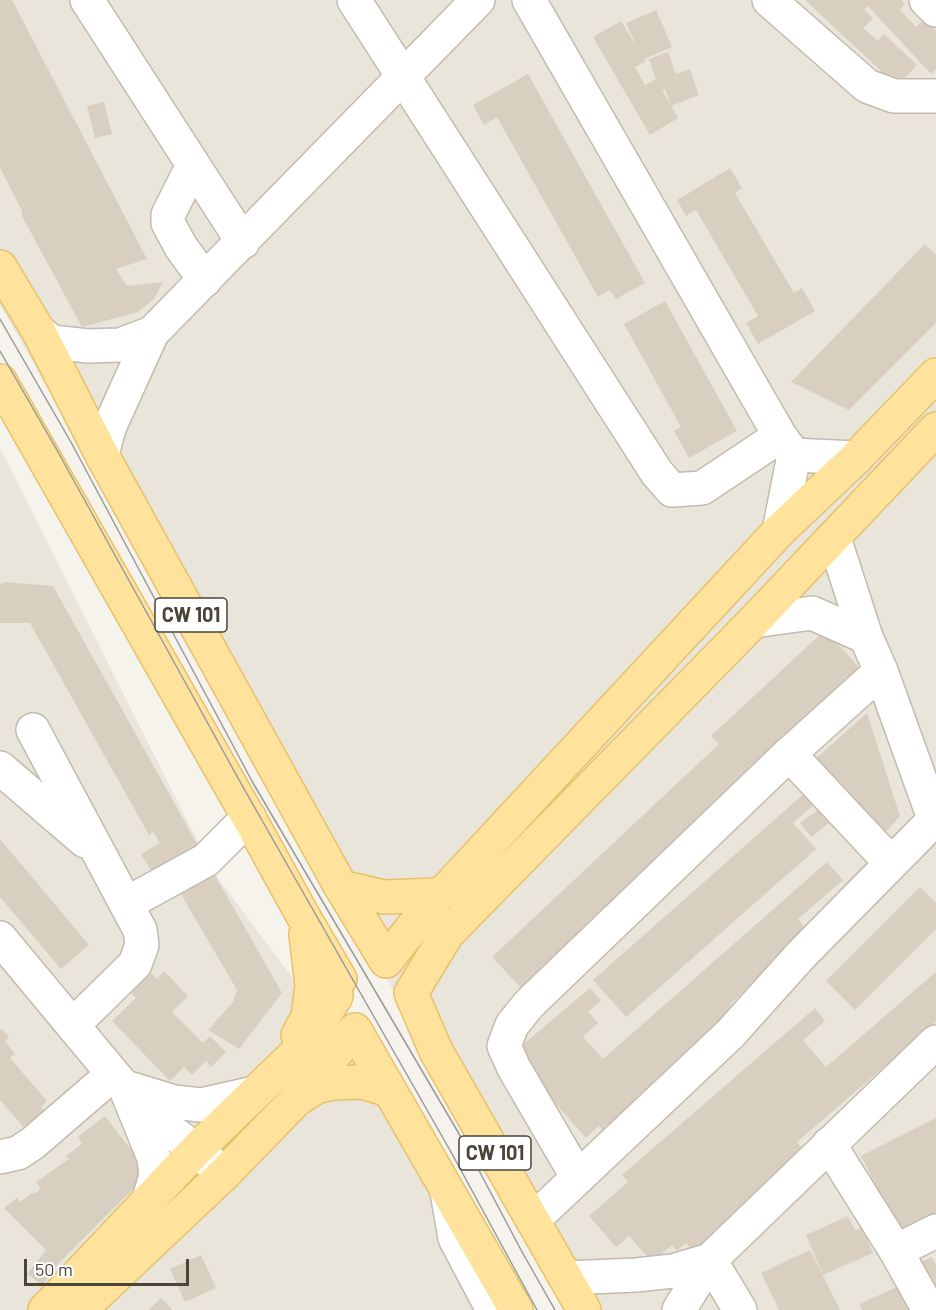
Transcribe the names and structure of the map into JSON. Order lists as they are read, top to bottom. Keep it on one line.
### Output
{"streets":{"main road":["CW 101"]},"scale_bar":"50 m"}
